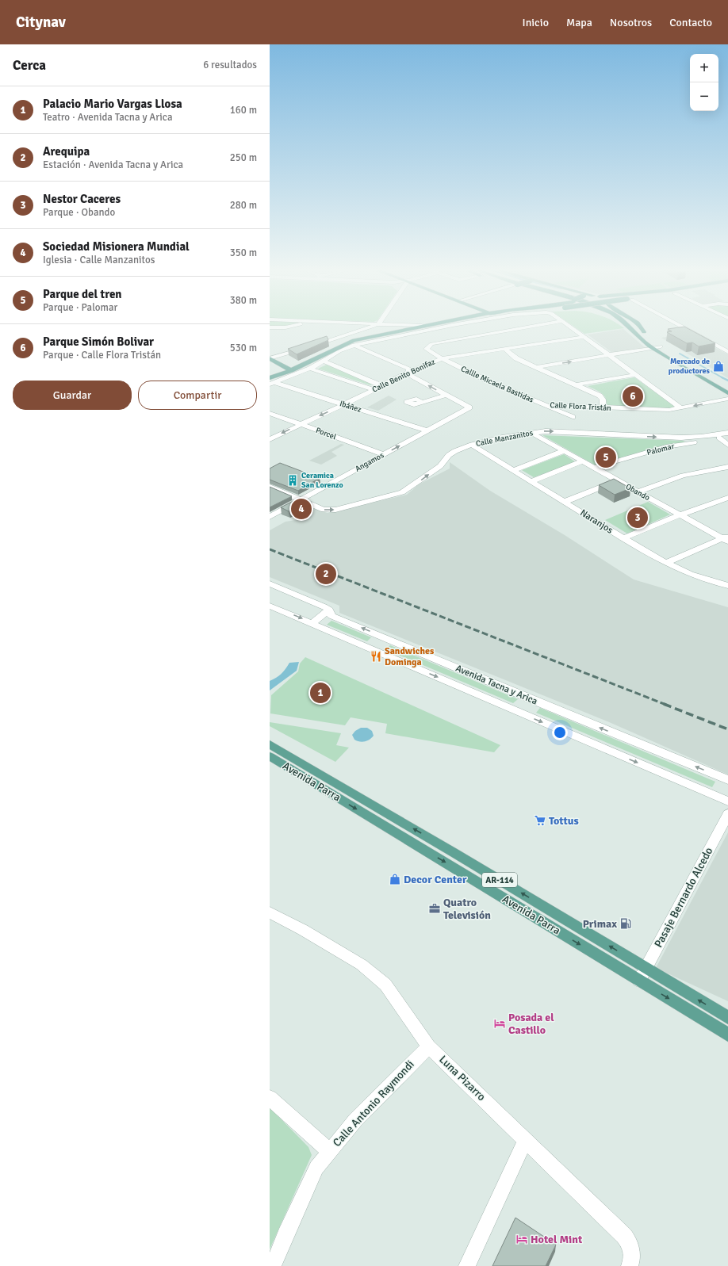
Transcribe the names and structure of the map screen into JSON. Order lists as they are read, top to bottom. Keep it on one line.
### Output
{"streets":{"main road":["Avenida Parra","AR-114"],"street":["Calle Benito Bonifaz","Callle Micaela Bastidas","Ibáñez","Calle Flora Tristán","Porcel","Calle Manzanitos","Palomar","Angamos","Obando","Naranjos","Avenida Tacna y Arica","Pasaje Bernardo Alcedo","Luna Pizarro","Calle Antonio Raymondi"]},"crossings":[["Calle Benito Bonifaz","Callle Micaela Bastidas"],["Calle Benito Bonifaz","Ibáñez"],["Calle Benito Bonifaz","Porcel"],["Callle Micaela Bastidas","Calle Flora Tristán"],["Callle Micaela Bastidas","Calle Manzanitos"],["Ibáñez","Angamos"],["Porcel","Angamos"],["Calle Manzanitos","Angamos"],["Calle Manzanitos","Obando"],["Calle Manzanitos","Naranjos"],["Palomar","Obando"],["Avenida Parra","Pasaje Bernardo Alcedo"],["Luna Pizarro","Calle Antonio Raymondi"]],"places":{"shop":["Mercado de productores","Decor Center"],"building":["Ceramica San Lorenzo"],"restaurant":["Sandwiches Dominga"],"supermarket":["Tottus"],"office":["Quatro Televisión"],"fuel station":["Primax"],"hotel":["Posada el Castillo","Hotel Mint"]},"page":{"header":"Citynav","nav":["Inicio","Mapa","Nosotros","Contacto"],"heading":["Cerca","6 resultados"],"map_buttons":["+","−"],"list":[{"mark":"1","name":"Palacio Mario Vargas Llosa","note":"Teatro · Avenida Tacna y Arica","value":"160 m"},{"mark":"2","name":"Arequipa","note":"Estación · Avenida Tacna y Arica","value":"250 m"},{"mark":"3","name":"Nestor Caceres","note":"Parque · Obando","value":"280 m"},{"mark":"4","name":"Sociedad Misionera Mundial","note":"Iglesia · Calle Manzanitos","value":"350 m"},{"mark":"5","name":"Parque del tren","note":"Parque · Palomar","value":"380 m"},{"mark":"6","name":"Parque Simón Bolivar","note":"Parque · Calle Flora Tristán","value":"530 m"}],"buttons":["Guardar","Compartir"],"pins":["6","5","4","3","2","1"]}}
